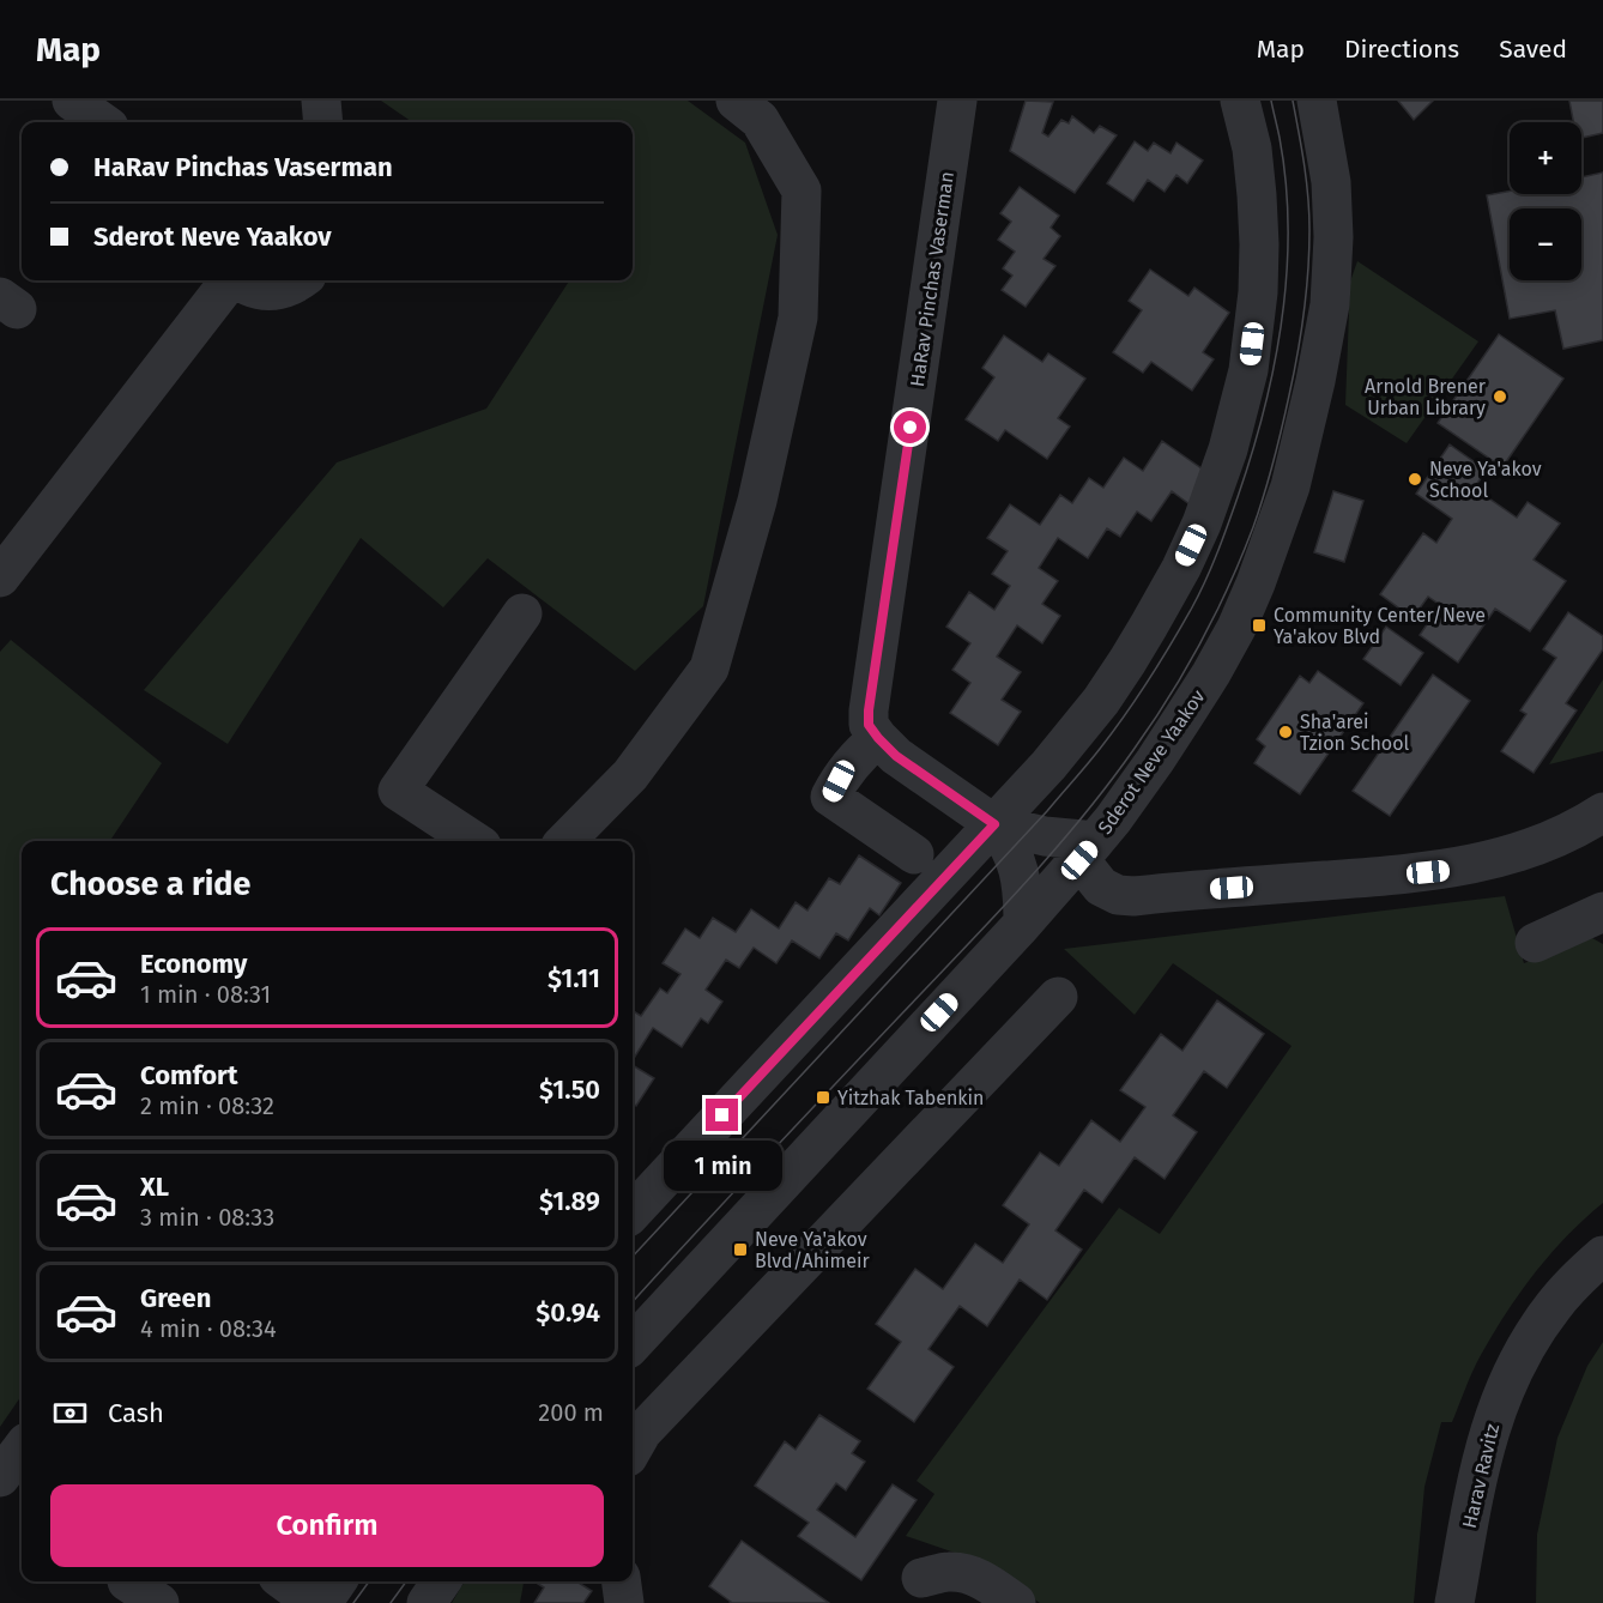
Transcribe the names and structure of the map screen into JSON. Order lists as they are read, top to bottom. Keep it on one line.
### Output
{"streets":{"street":["HaRav Pinchas Vaserman","Sderot Neve Yaakov","Harav Ravitz"]},"places":{"other":["Arnold Brener Urban Library","Neve Ya'akov School","Sha'arei Tzion School"],"transit":["Community Center/Neve Ya'akov Blvd","Yitzhak Tabenkin","Neve Ya'akov Blvd/Ahimeir"]},"page":{"header":"Map","nav":["Map","Directions","Saved"],"map_buttons":["+","−"],"banner":["HaRav Pinchas Vaserman","Sderot Neve Yaakov"],"heading":"Choose a ride","list":[{"name":"Economy","note":"1 min · 08:31","value":"$1.11"},{"name":"Comfort","note":"2 min · 08:32","value":"$1.50"},{"name":"XL","note":"3 min · 08:33","value":"$1.89"},{"name":"Green","note":"4 min · 08:34","value":"$0.94"}],"bubble":"1 min","pay":["Cash","200 m"],"buttons":"Confirm"}}
